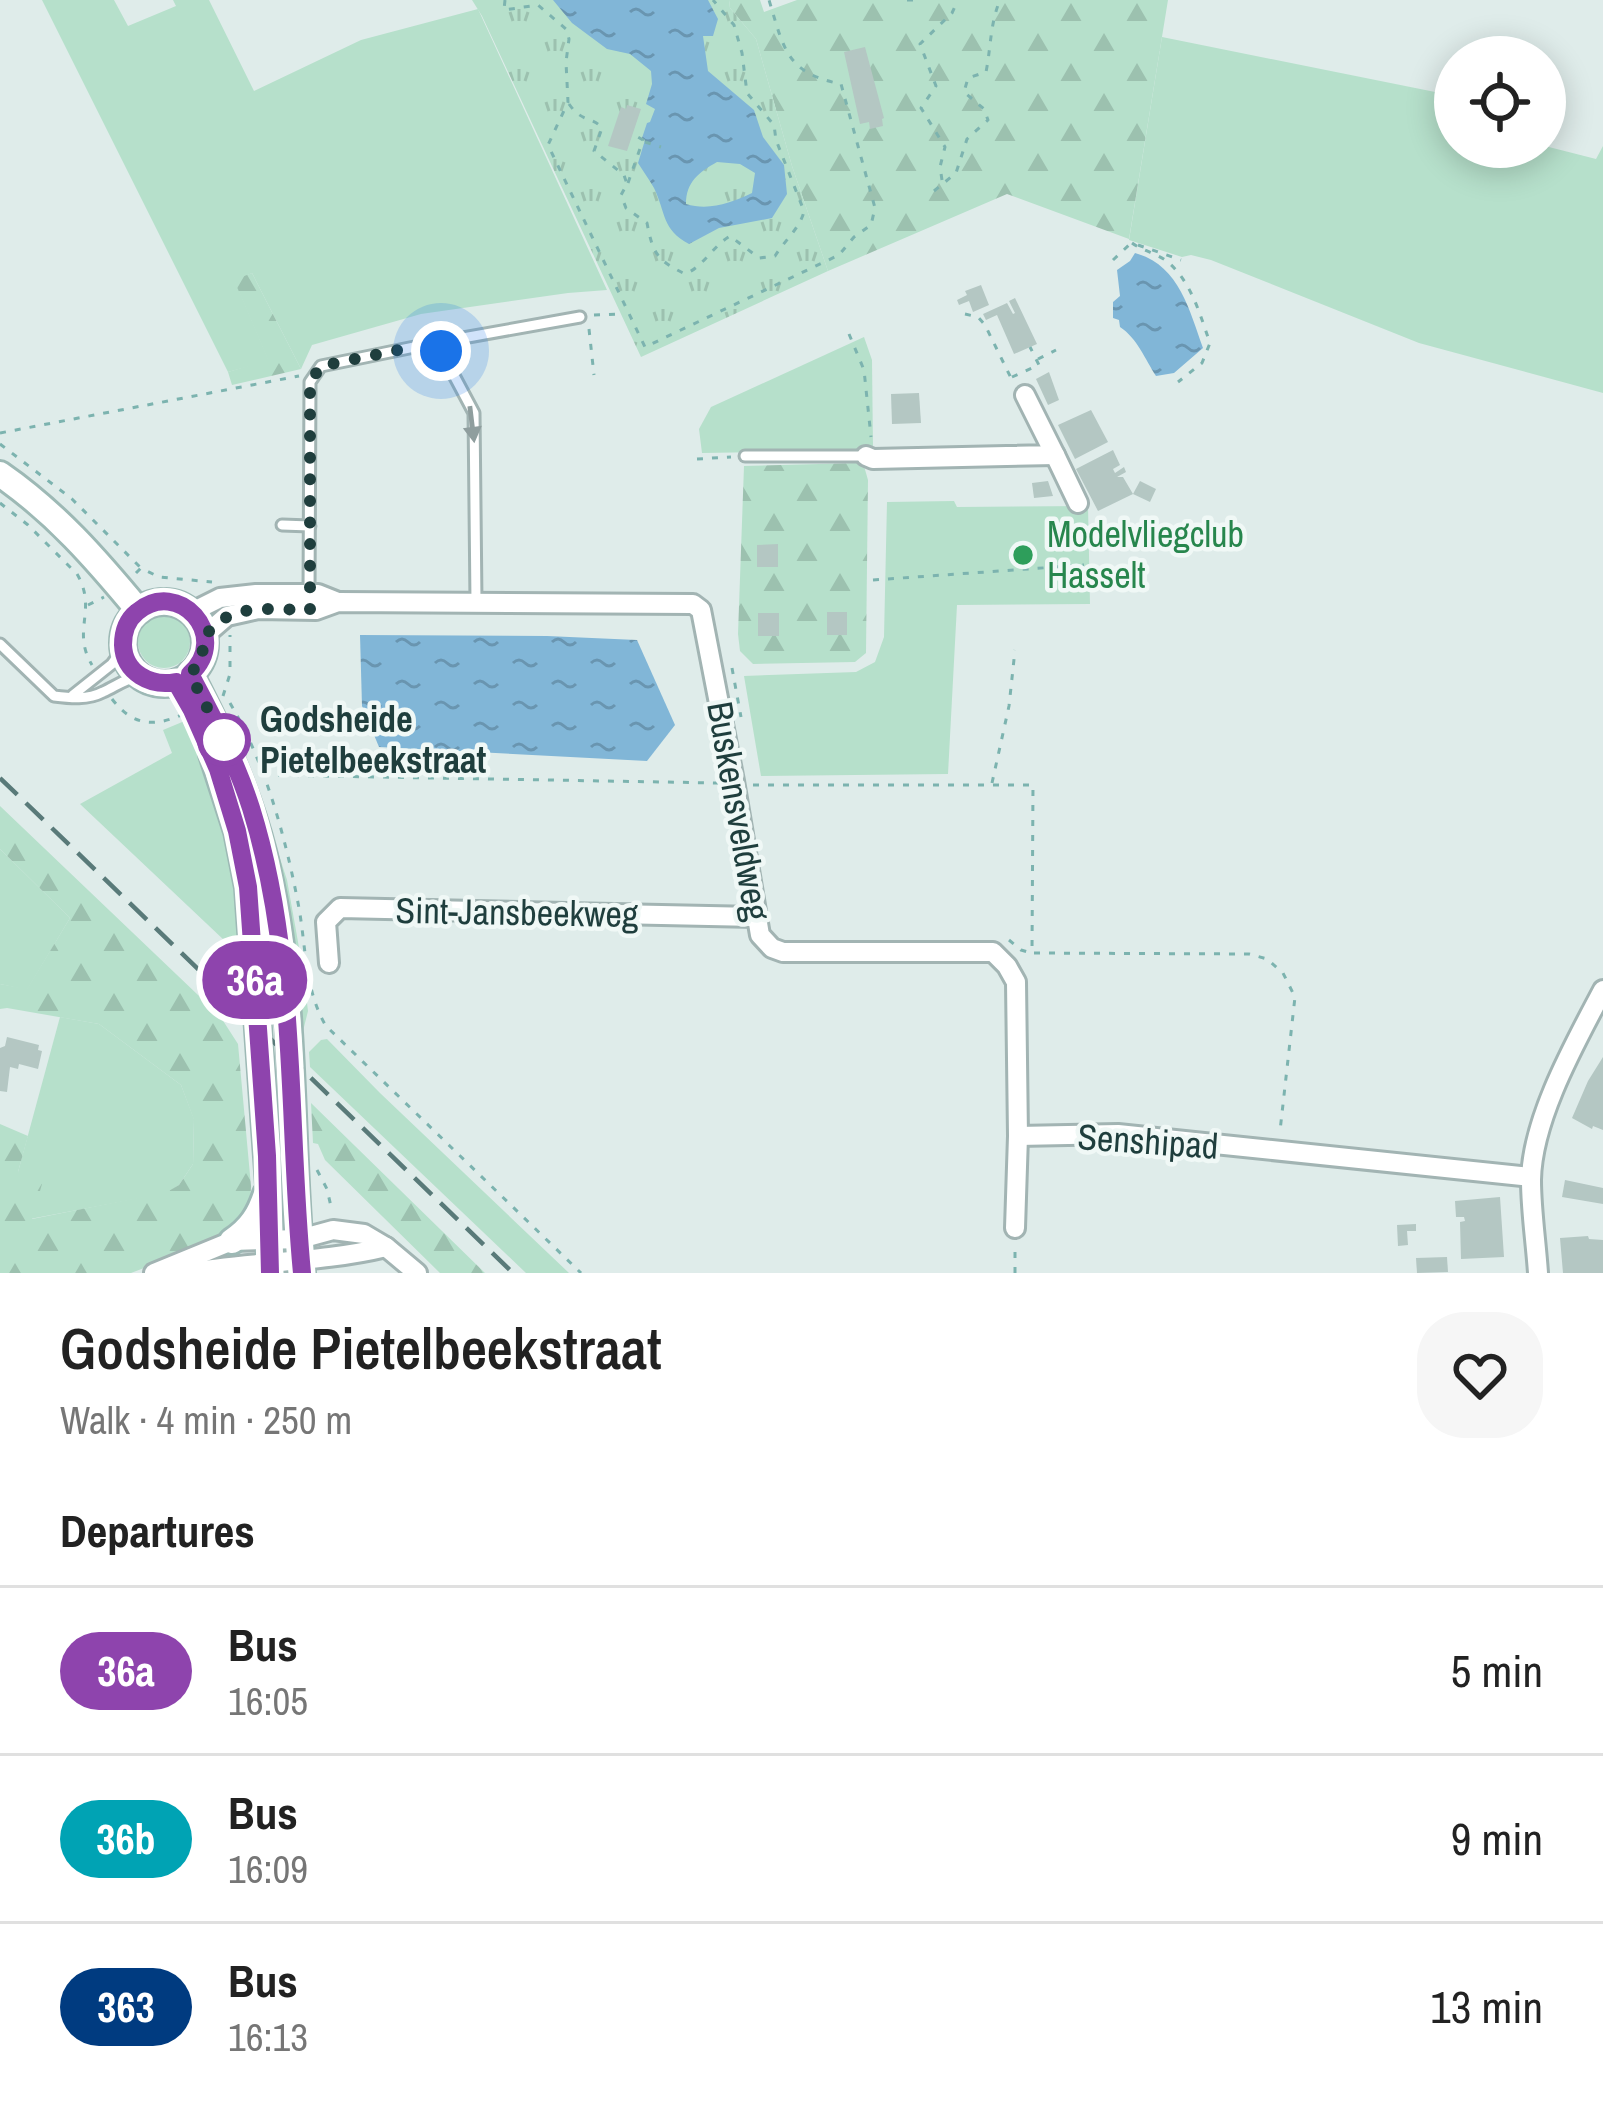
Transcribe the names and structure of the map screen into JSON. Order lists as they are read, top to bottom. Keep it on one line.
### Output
{"streets":{"street":["Buskensveldweg","Sint-Jansbeekweg","Senshipad"]},"crossings":[["Buskensveldweg","Sint-Jansbeekweg"],["Buskensveldweg","Senshipad"]],"places":["Modelvliegclub Hasselt","Godsheide Pietelbeekstraat"],"lines":["bus line 36a"],"page":{"on_map":"36a","heading":[["Godsheide Pietelbeekstraat","Walk · 4 min · 250 m"],"Departures"],"list":[{"mark":"36a","name":"Bus","note":"16:05","value":"5 min"},{"mark":"36b","name":"Bus","note":"16:09","value":"9 min"},{"mark":"363","name":"Bus","note":"16:13","value":"13 min"}]}}
